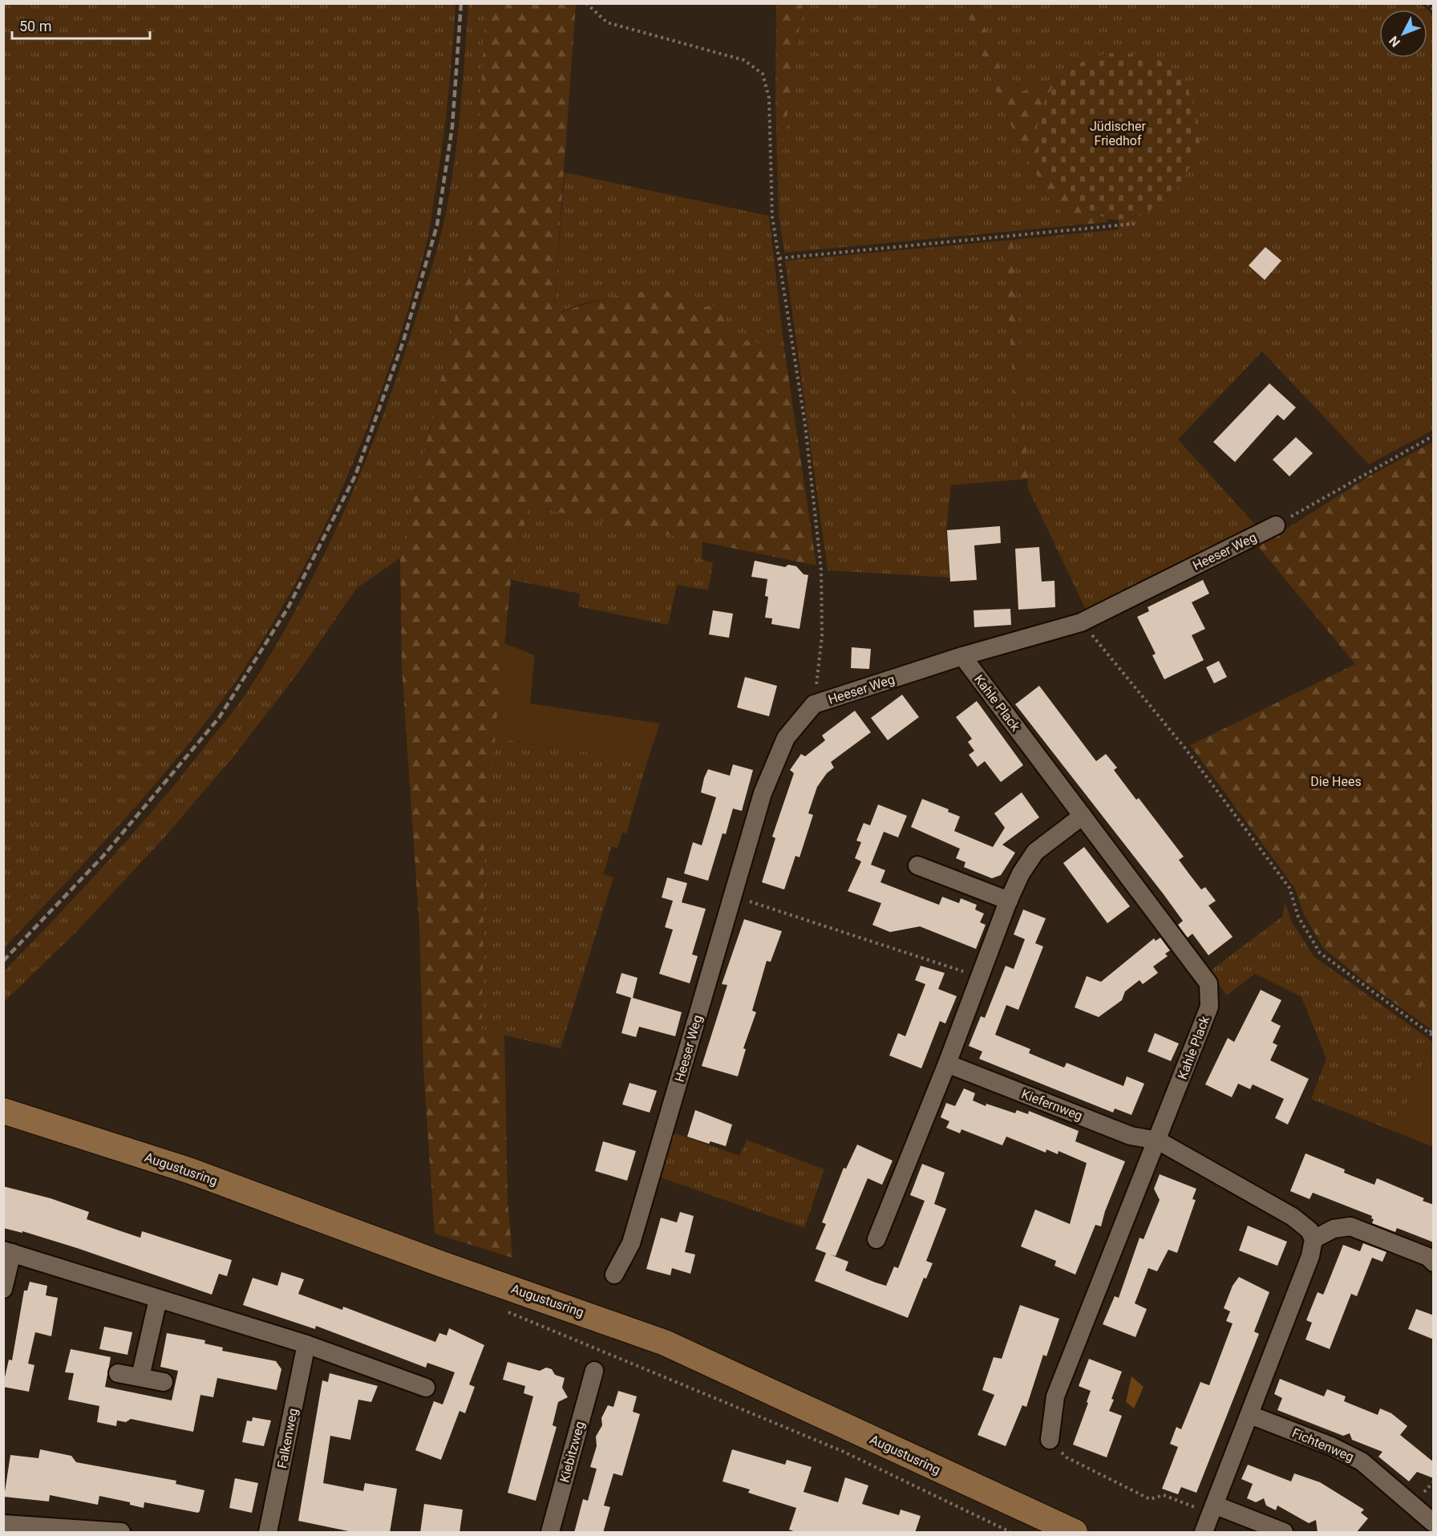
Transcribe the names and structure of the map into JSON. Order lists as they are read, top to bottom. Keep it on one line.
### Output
{"streets":{"main road":["Augustusring"],"street":["Heeser Weg","Kahle Plack","Kiefernweg","Falkenweg","Fichtenweg","Kiebitzweg"]},"crossings":[["Heeser Weg","Kahle Plack"],["Kahle Plack","Kiefernweg"]],"parks":["Jüdischer Friedhof","Die Hees"],"scale_bar":"50 m","north":"bottom left"}
